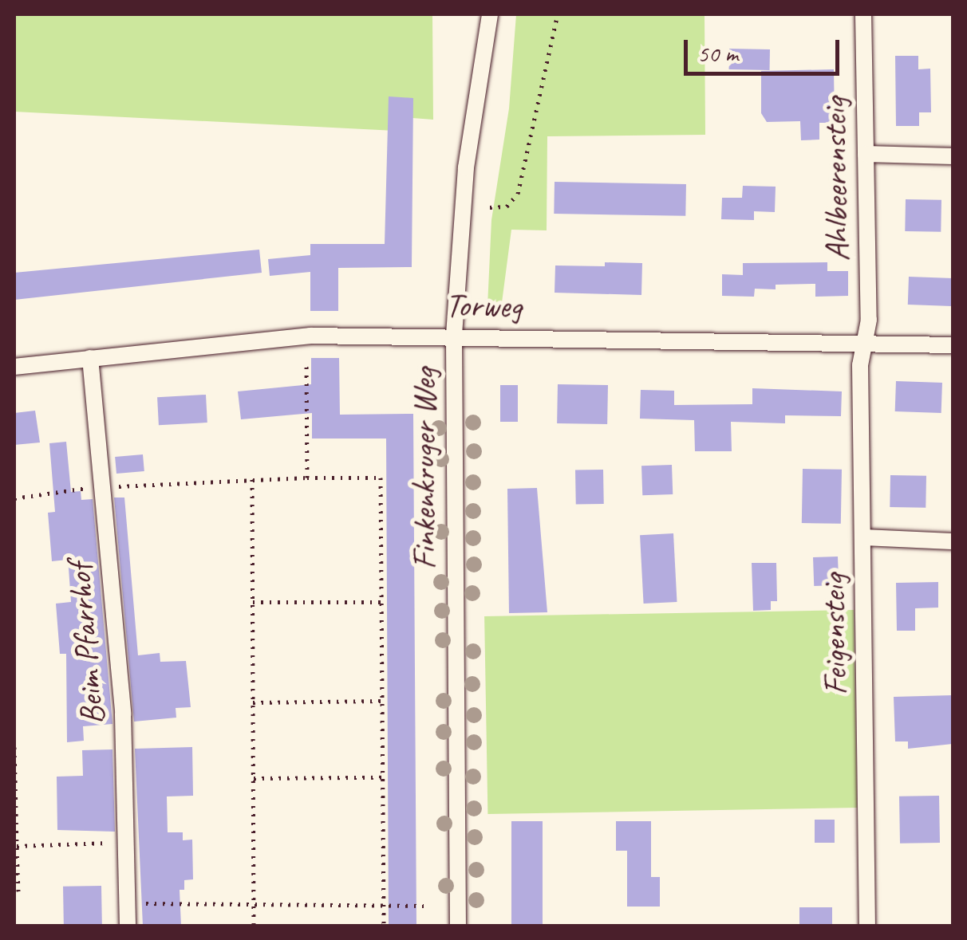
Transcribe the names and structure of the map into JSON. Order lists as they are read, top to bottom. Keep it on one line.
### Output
{"streets":{"street":["Ahlbeerensteig","Torweg","Finkenkruger Weg","Feigensteig","Beim Pfarrhof"]},"crossings":[["Ahlbeerensteig","Torweg"],["Ahlbeerensteig","Feigensteig"],["Torweg","Finkenkruger Weg"],["Torweg","Feigensteig"],["Torweg","Beim Pfarrhof"]],"scale_bar":"50 m"}
